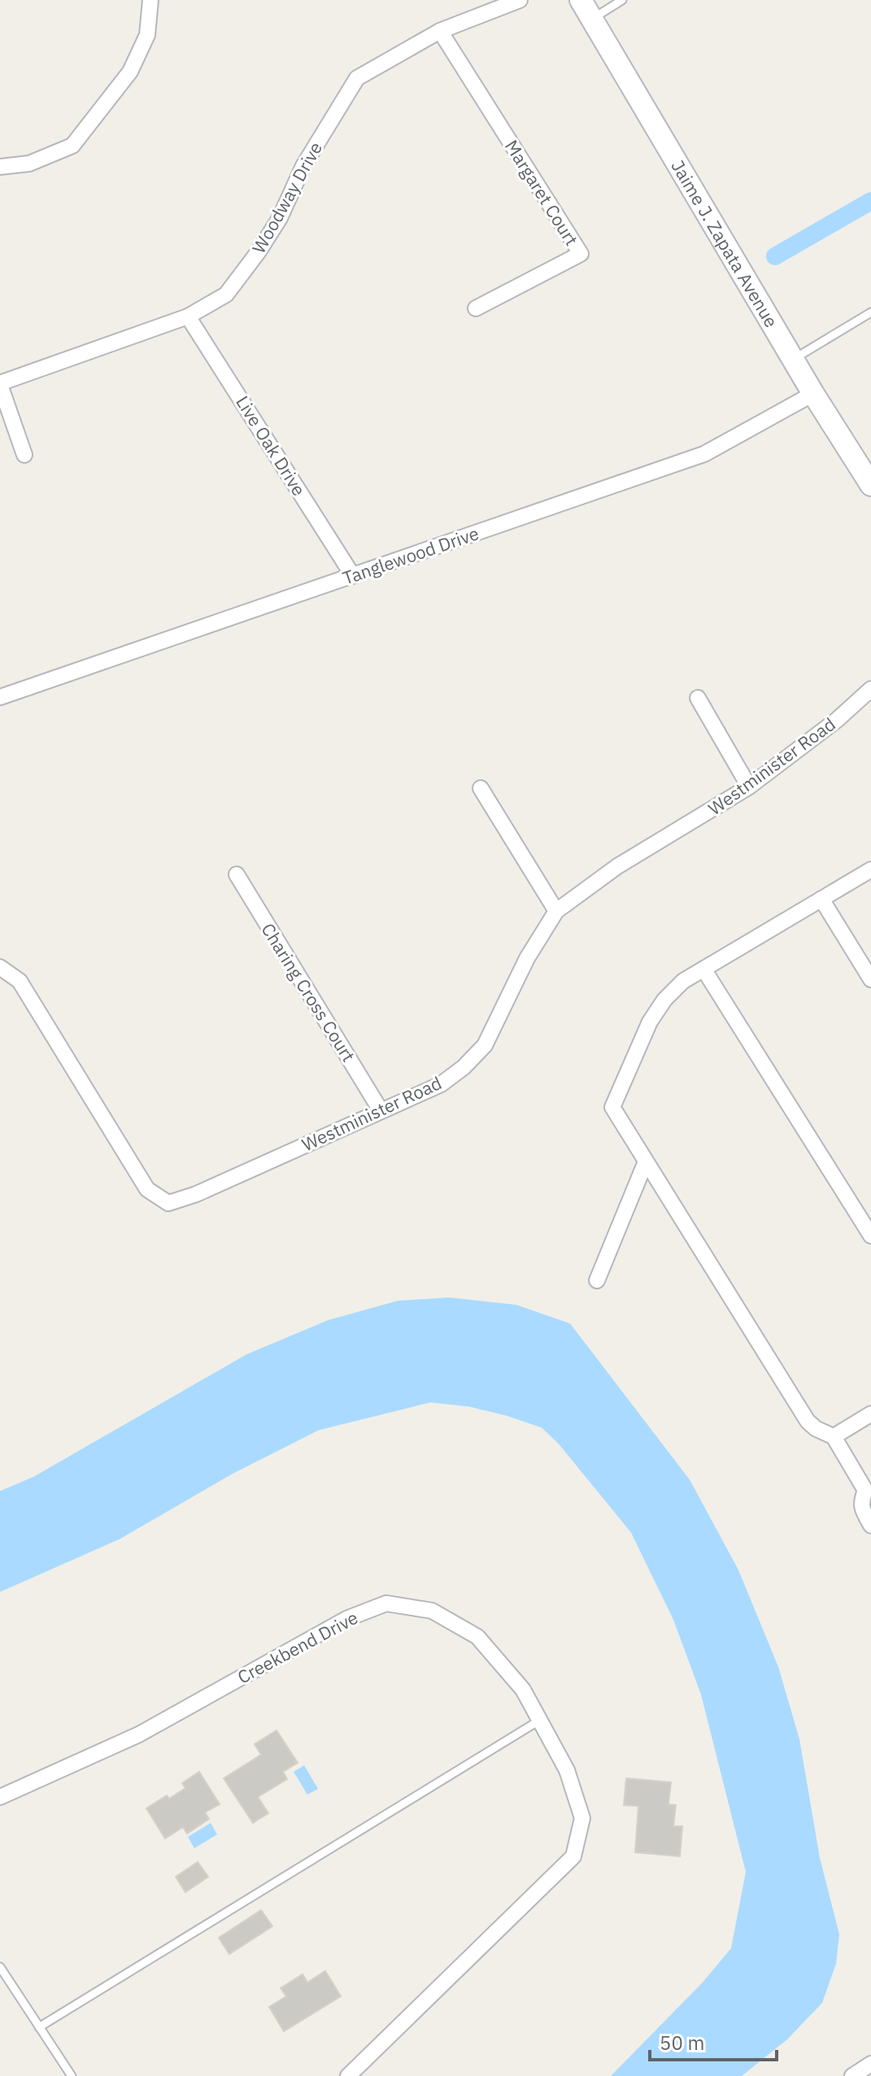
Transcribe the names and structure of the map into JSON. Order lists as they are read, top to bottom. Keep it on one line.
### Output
{"streets":{"street":["Margaret Court","Woodway Drive","Jaime J. Zapata Avenue","Live Oak Drive","Tanglewood Drive","Westminister Road","Charing Cross Court","Creekbend Drive"]},"crossings":[["Margaret Court","Woodway Drive"],["Woodway Drive","Live Oak Drive"],["Jaime J. Zapata Avenue","Tanglewood Drive"],["Live Oak Drive","Tanglewood Drive"],["Westminister Road","Charing Cross Court"]],"scale_bar":"50 m"}
